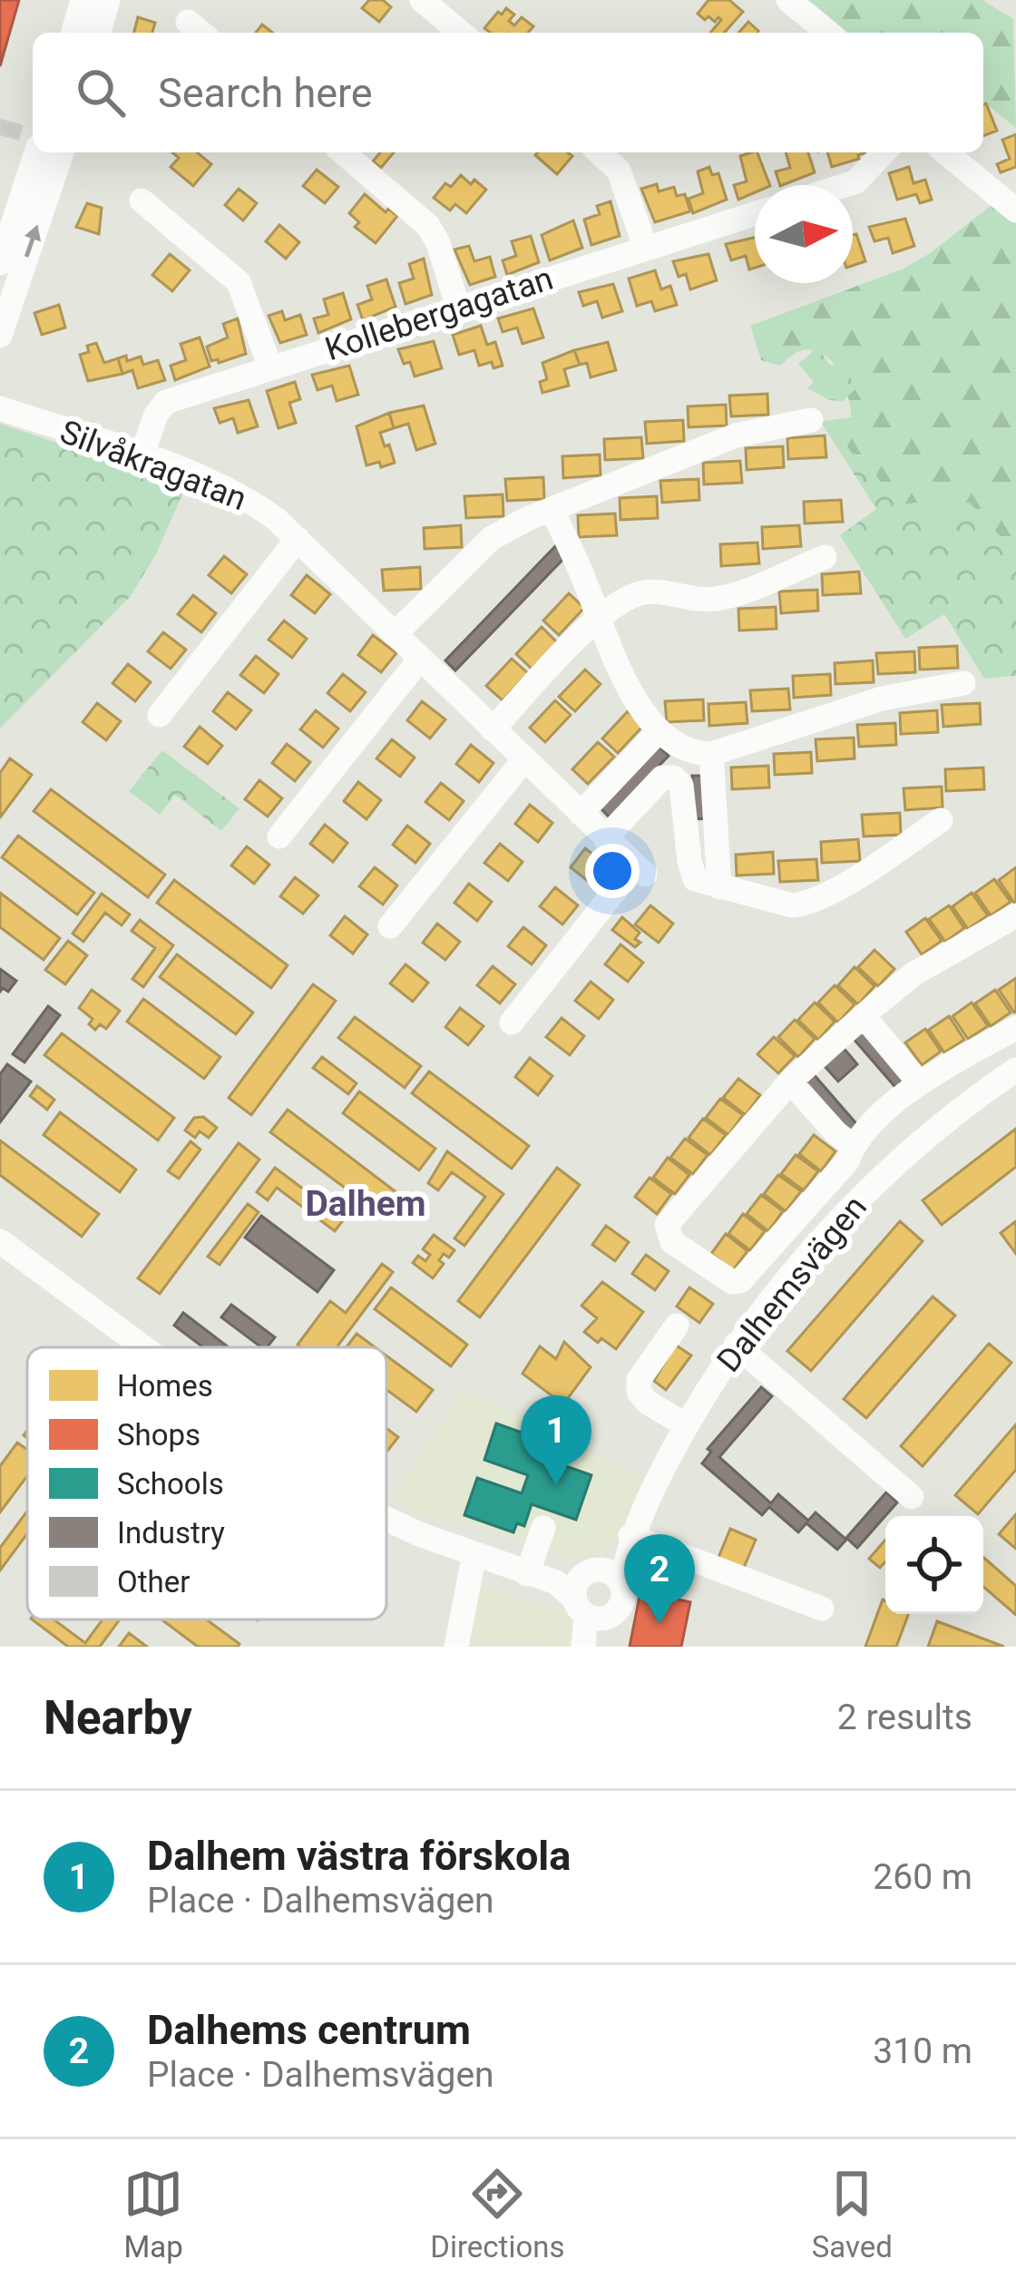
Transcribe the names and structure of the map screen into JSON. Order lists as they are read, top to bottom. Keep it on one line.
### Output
{"streets":{"street":["Kollebergagatan","Silvåkragatan","Dalhemsvägen"]},"crossings":[["Kollebergagatan","Silvåkragatan"]],"districts":["Dalhem"],"legend":["Homes","Shops","Schools","Industry","Other"],"north":"right","page":{"search":"Search here","pins":["1","2"],"heading":["Nearby","2 results"],"list":[{"mark":"1","name":"Dalhem västra förskola","note":"Place · Dalhemsvägen","value":"260 m"},{"mark":"2","name":"Dalhems centrum","note":"Place · Dalhemsvägen","value":"310 m"}],"nav":["Map","Directions","Saved"]}}
